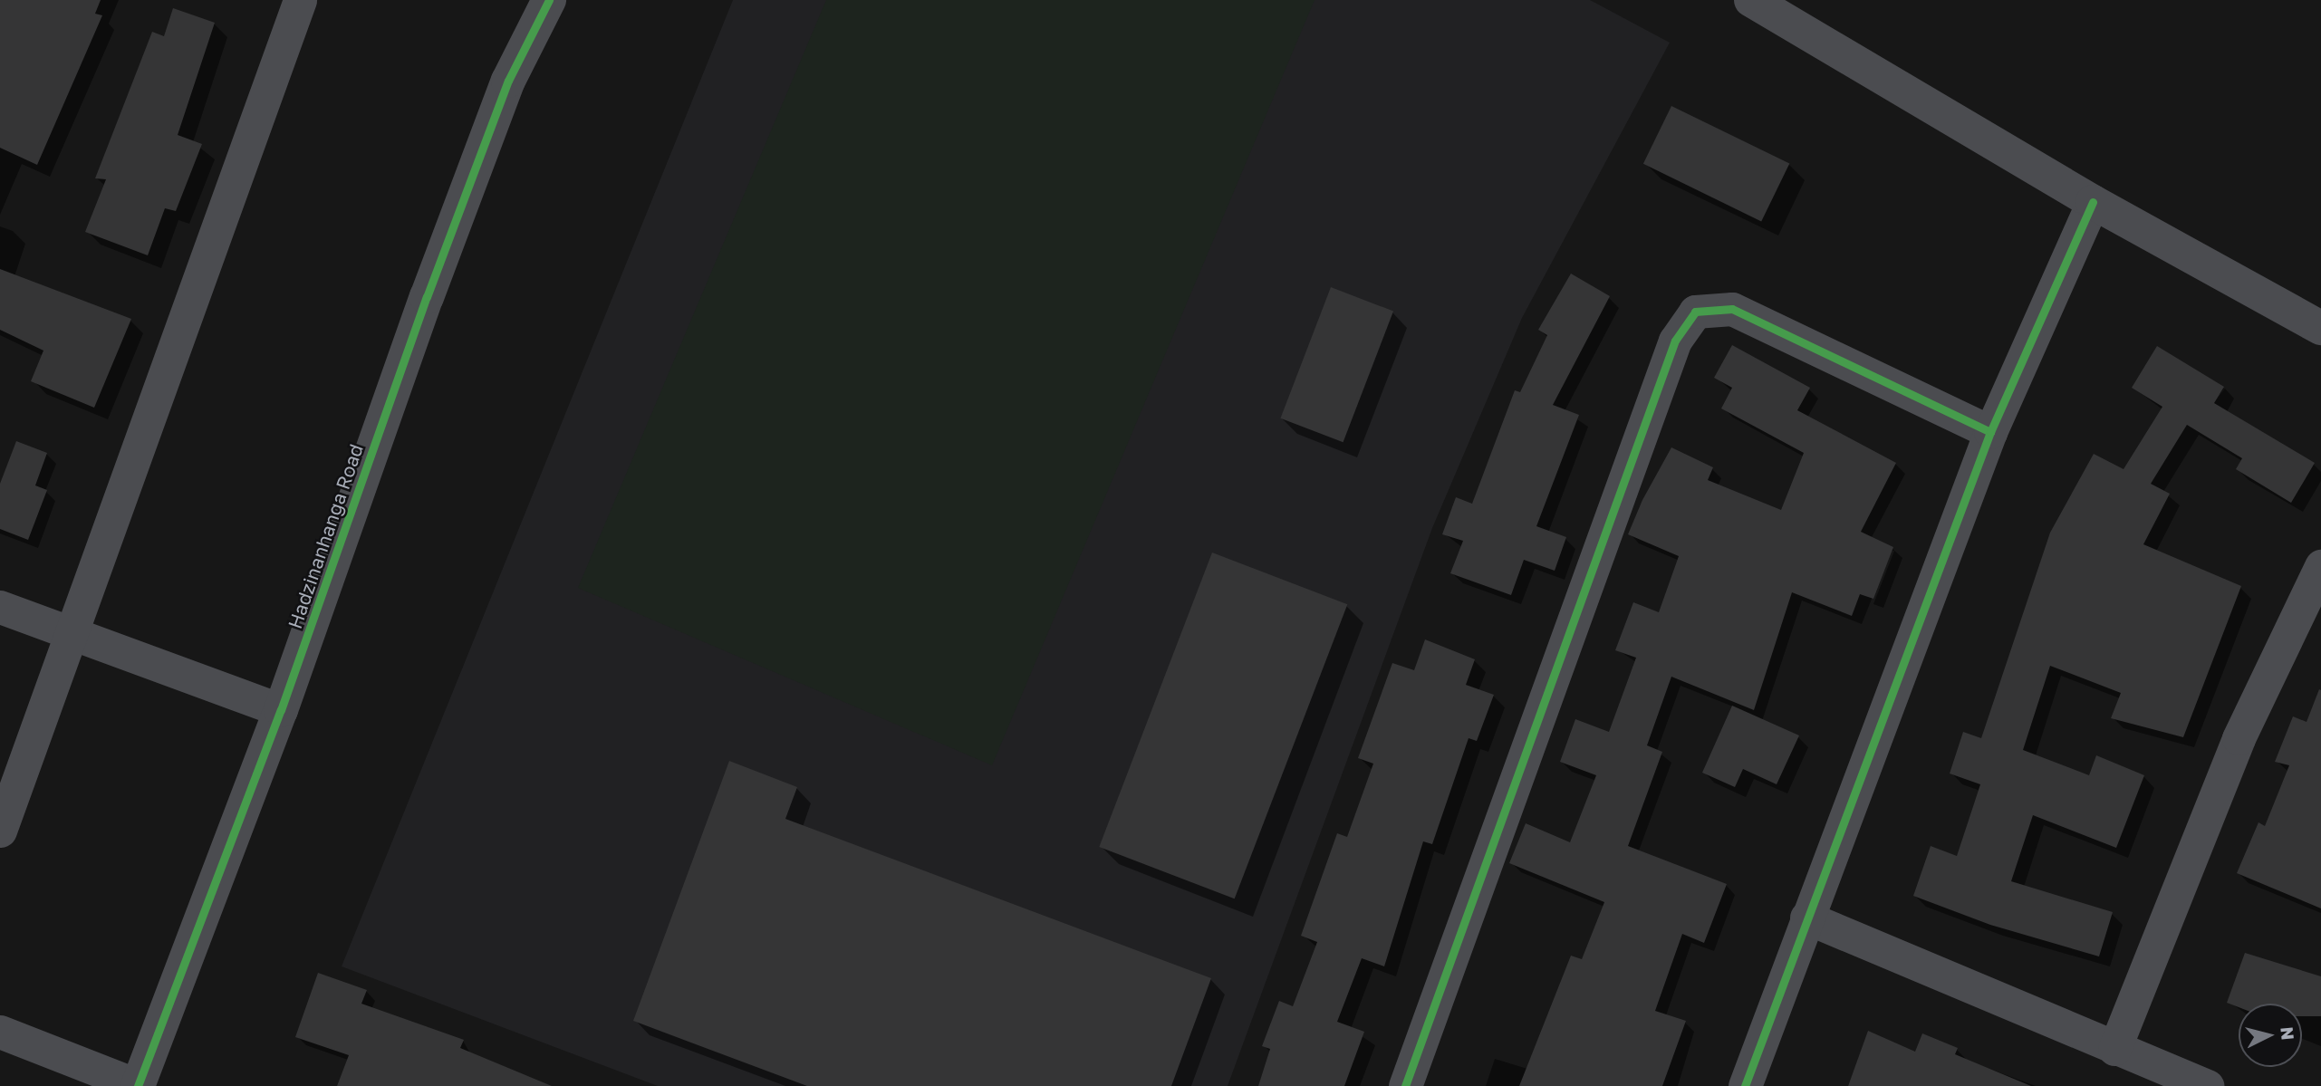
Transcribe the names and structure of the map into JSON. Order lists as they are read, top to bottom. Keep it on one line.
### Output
{"streets":{"street":["Hadzinanhanga Road"]},"north":"right"}
